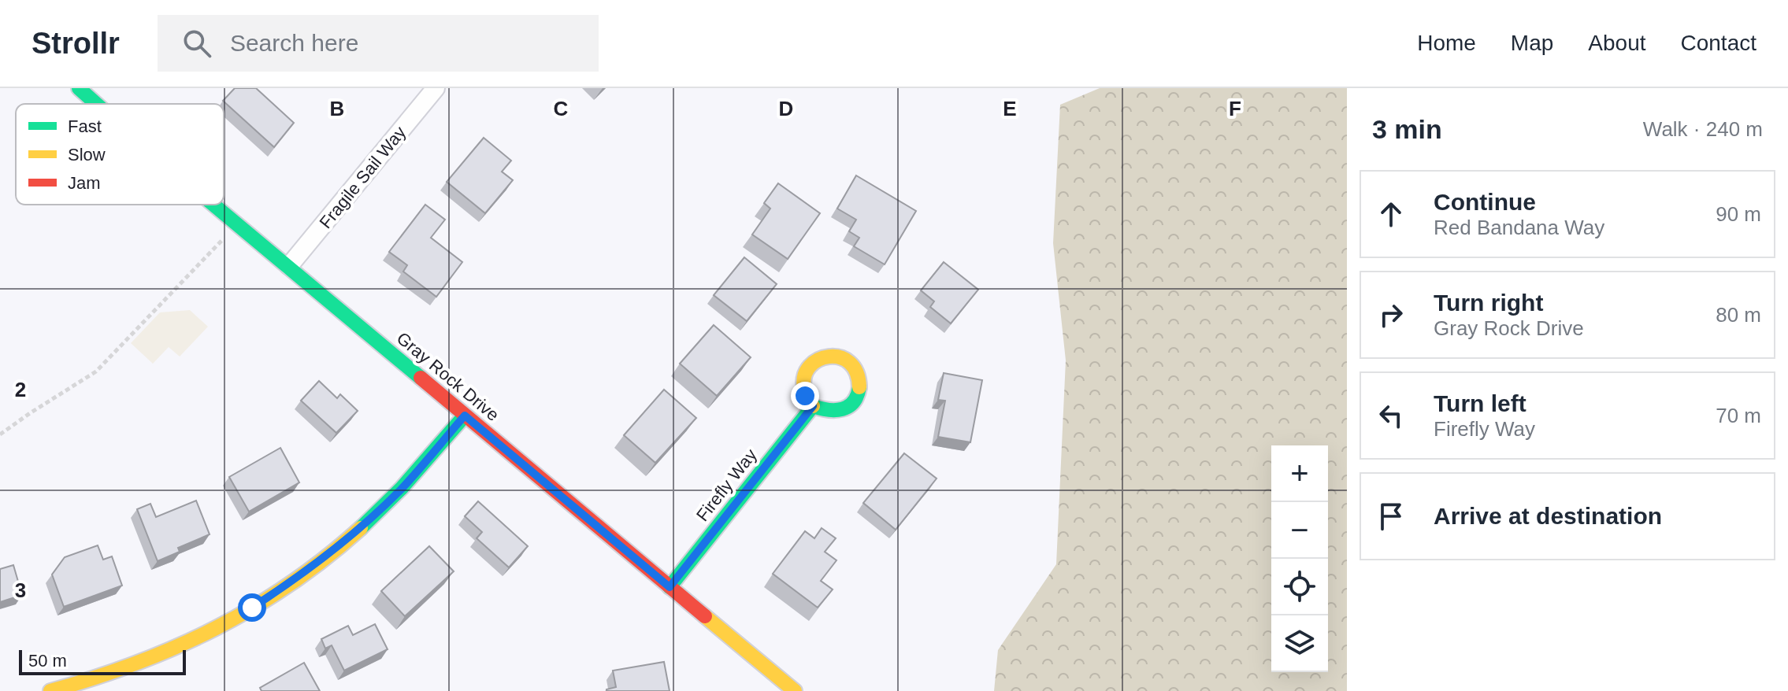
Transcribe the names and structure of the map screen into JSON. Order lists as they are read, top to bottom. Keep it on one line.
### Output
{"streets":{"street":["Fragile Sail Way","Gray Rock Drive","Firefly Way"]},"crossings":[["Fragile Sail Way","Gray Rock Drive"],["Gray Rock Drive","Firefly Way"]],"legend":["Fast","Slow","Jam"],"scale_bar":"50 m","page":{"header":"Strollr","search":"Search here","nav":["Home","Map","About","Contact"],"heading":["3 min","Walk · 240 m"],"list":[["Continue","Red Bandana Way","90 m"],["Turn right","Gray Rock Drive","80 m"],["Turn left","Firefly Way","70 m"],"Arrive at destination"],"map_buttons":["+","−"],"scale":"50 m"},"grid":{"columns":["B","C","D","E","F"],"rows":["2","3"]}}
